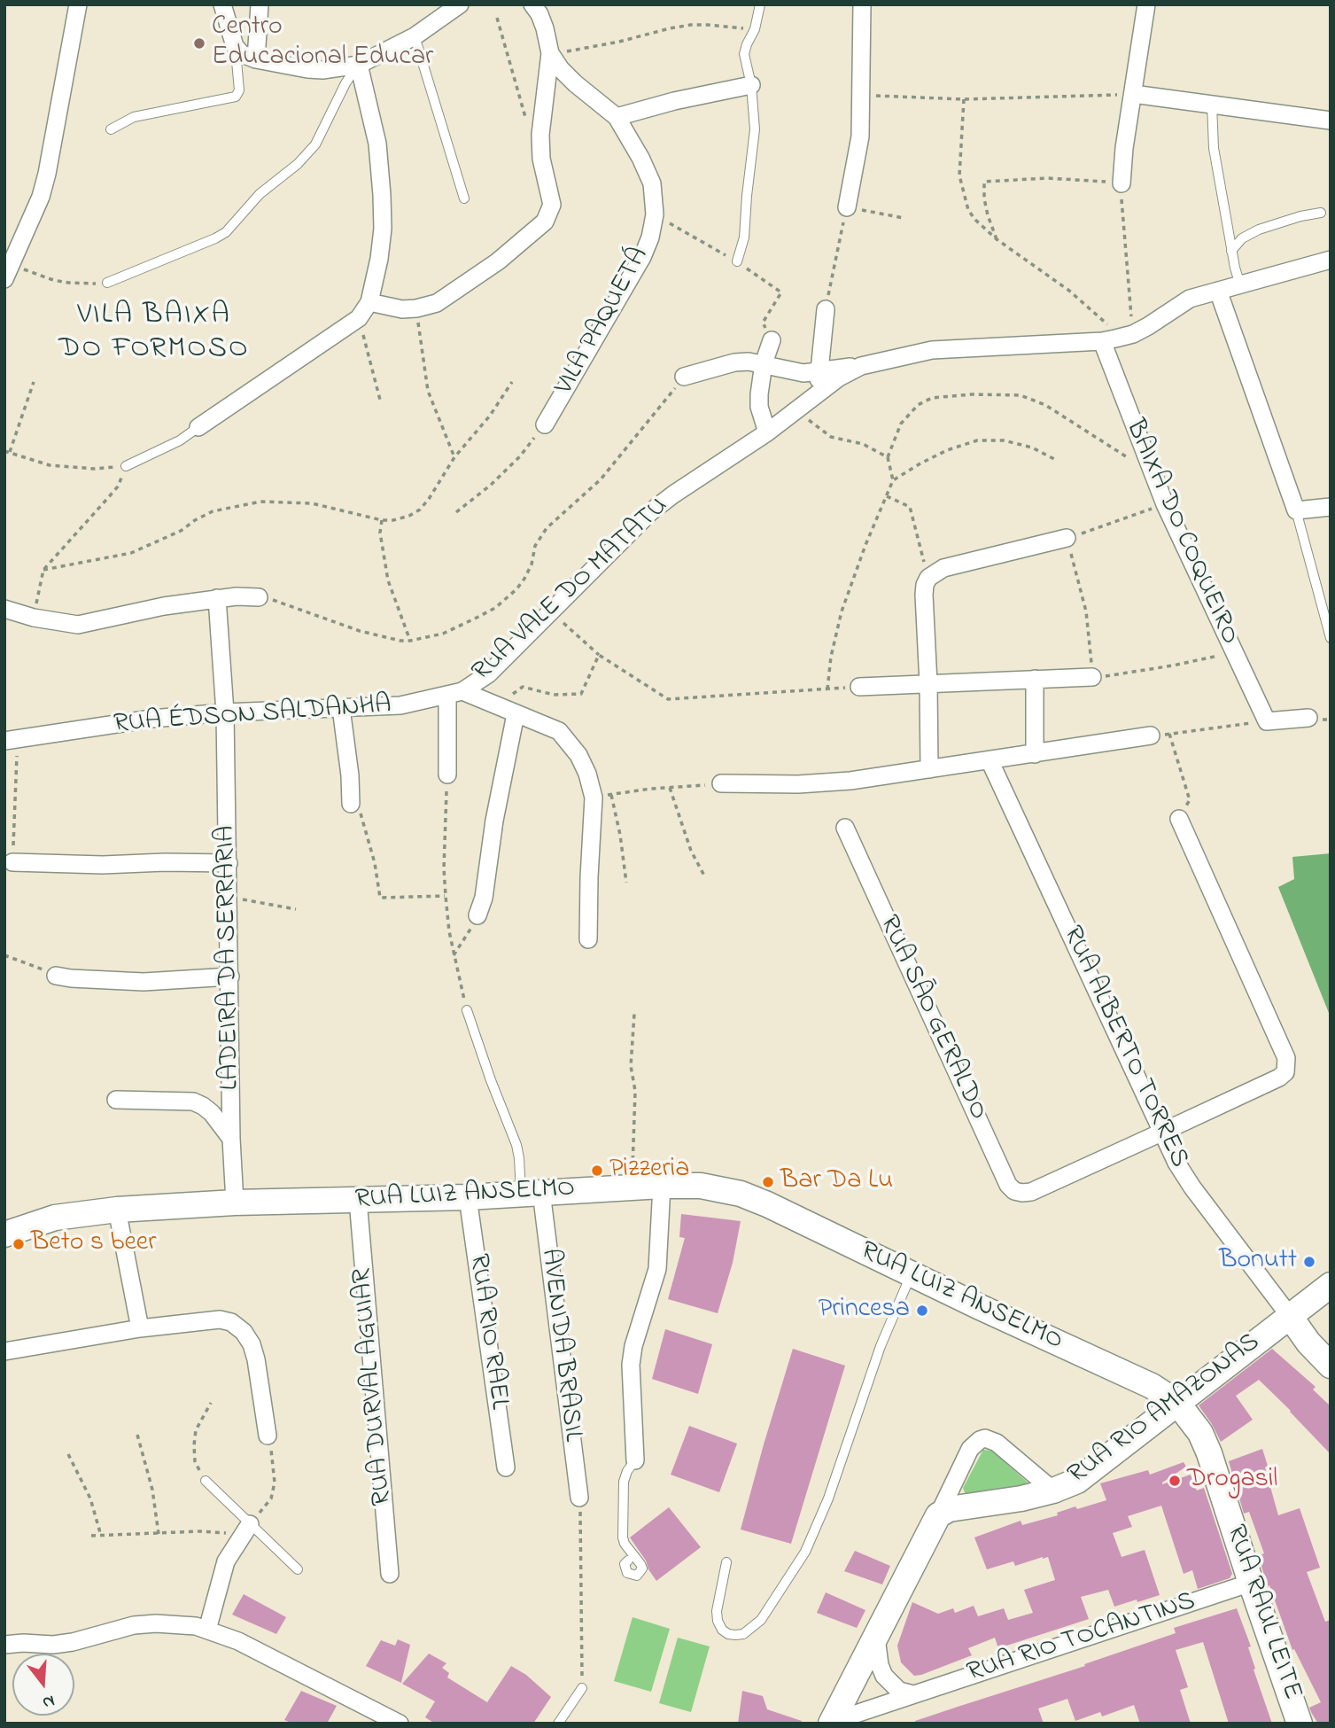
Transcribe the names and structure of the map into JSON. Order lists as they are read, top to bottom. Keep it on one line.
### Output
{"streets":{"street":["VILA PAQUETÁ","BAIXA DO COQUEIRO","RUA VALE DO MATATU","RUA ÉDSON SALDANHA","LADEIRA DA SERRARIA","RUA SĀO GERALDO","RUA ALBERTO TORRES","RUA LUIZ ANSELMO","RUA RIO RAEL","AVENIDA BRASIL","RUA DURVAL AGUIAR","RUA RIO AMAZONAS","RUA RAUL LEITE","RUA RIO TOCANTINS"]},"crossings":[["BAIXA DO COQUEIRO","RUA VALE DO MATATU"],["RUA VALE DO MATATU","RUA ÉDSON SALDANHA"],["RUA ÉDSON SALDANHA","LADEIRA DA SERRARIA"],["LADEIRA DA SERRARIA","RUA LUIZ ANSELMO"],["RUA SĀO GERALDO","RUA ALBERTO TORRES"],["RUA ALBERTO TORRES","RUA RIO AMAZONAS"],["RUA LUIZ ANSELMO","RUA RIO RAEL"],["RUA LUIZ ANSELMO","AVENIDA BRASIL"],["RUA LUIZ ANSELMO","RUA DURVAL AGUIAR"],["RUA LUIZ ANSELMO","RUA RIO AMAZONAS"],["RUA LUIZ ANSELMO","RUA RAUL LEITE"],["RUA RIO AMAZONAS","RUA RAUL LEITE"],["RUA RAUL LEITE","RUA RIO TOCANTINS"]],"districts":["VILA BAIXA DO FORMOSO"],"places":["Centro Educacional Educar","Pizzeria","Bar Da Lu","Beto s beer","Bonutt","Princesa","Drogasil"],"north":"bottom"}
